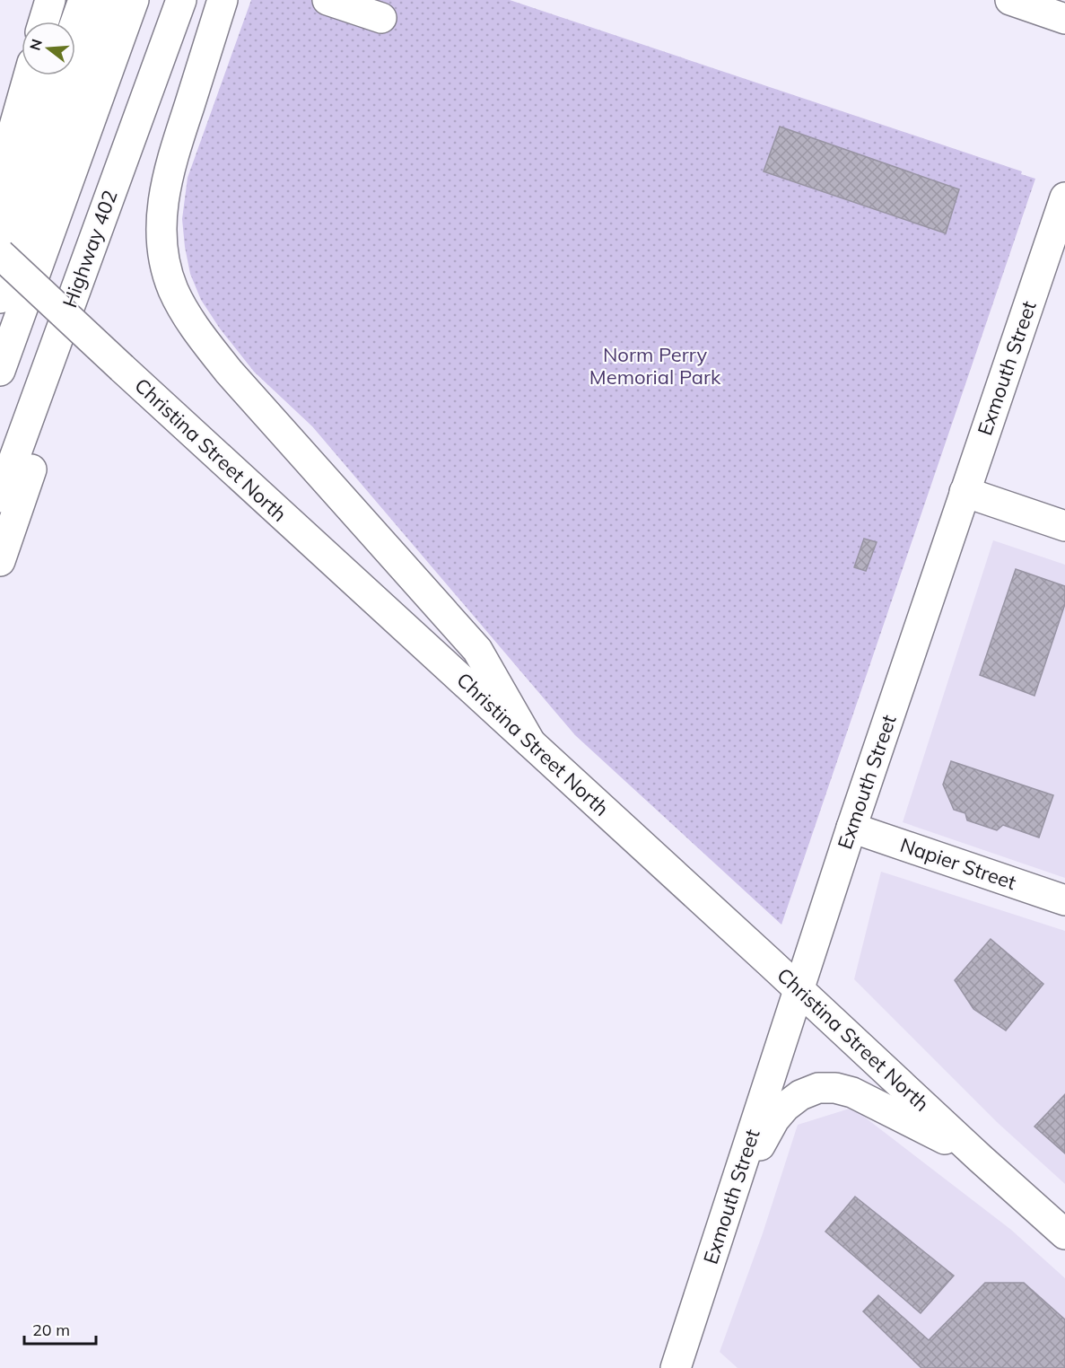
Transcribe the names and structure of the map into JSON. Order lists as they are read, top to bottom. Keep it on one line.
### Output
{"streets":{"main road":["Highway 402","Exmouth Street","Christina Street North","Napier Street"]},"crossings":[["Exmouth Street","Christina Street North"],["Exmouth Street","Napier Street"]],"parks":["Norm Perry Memorial Park"],"scale_bar":"20 m","north":"left"}
